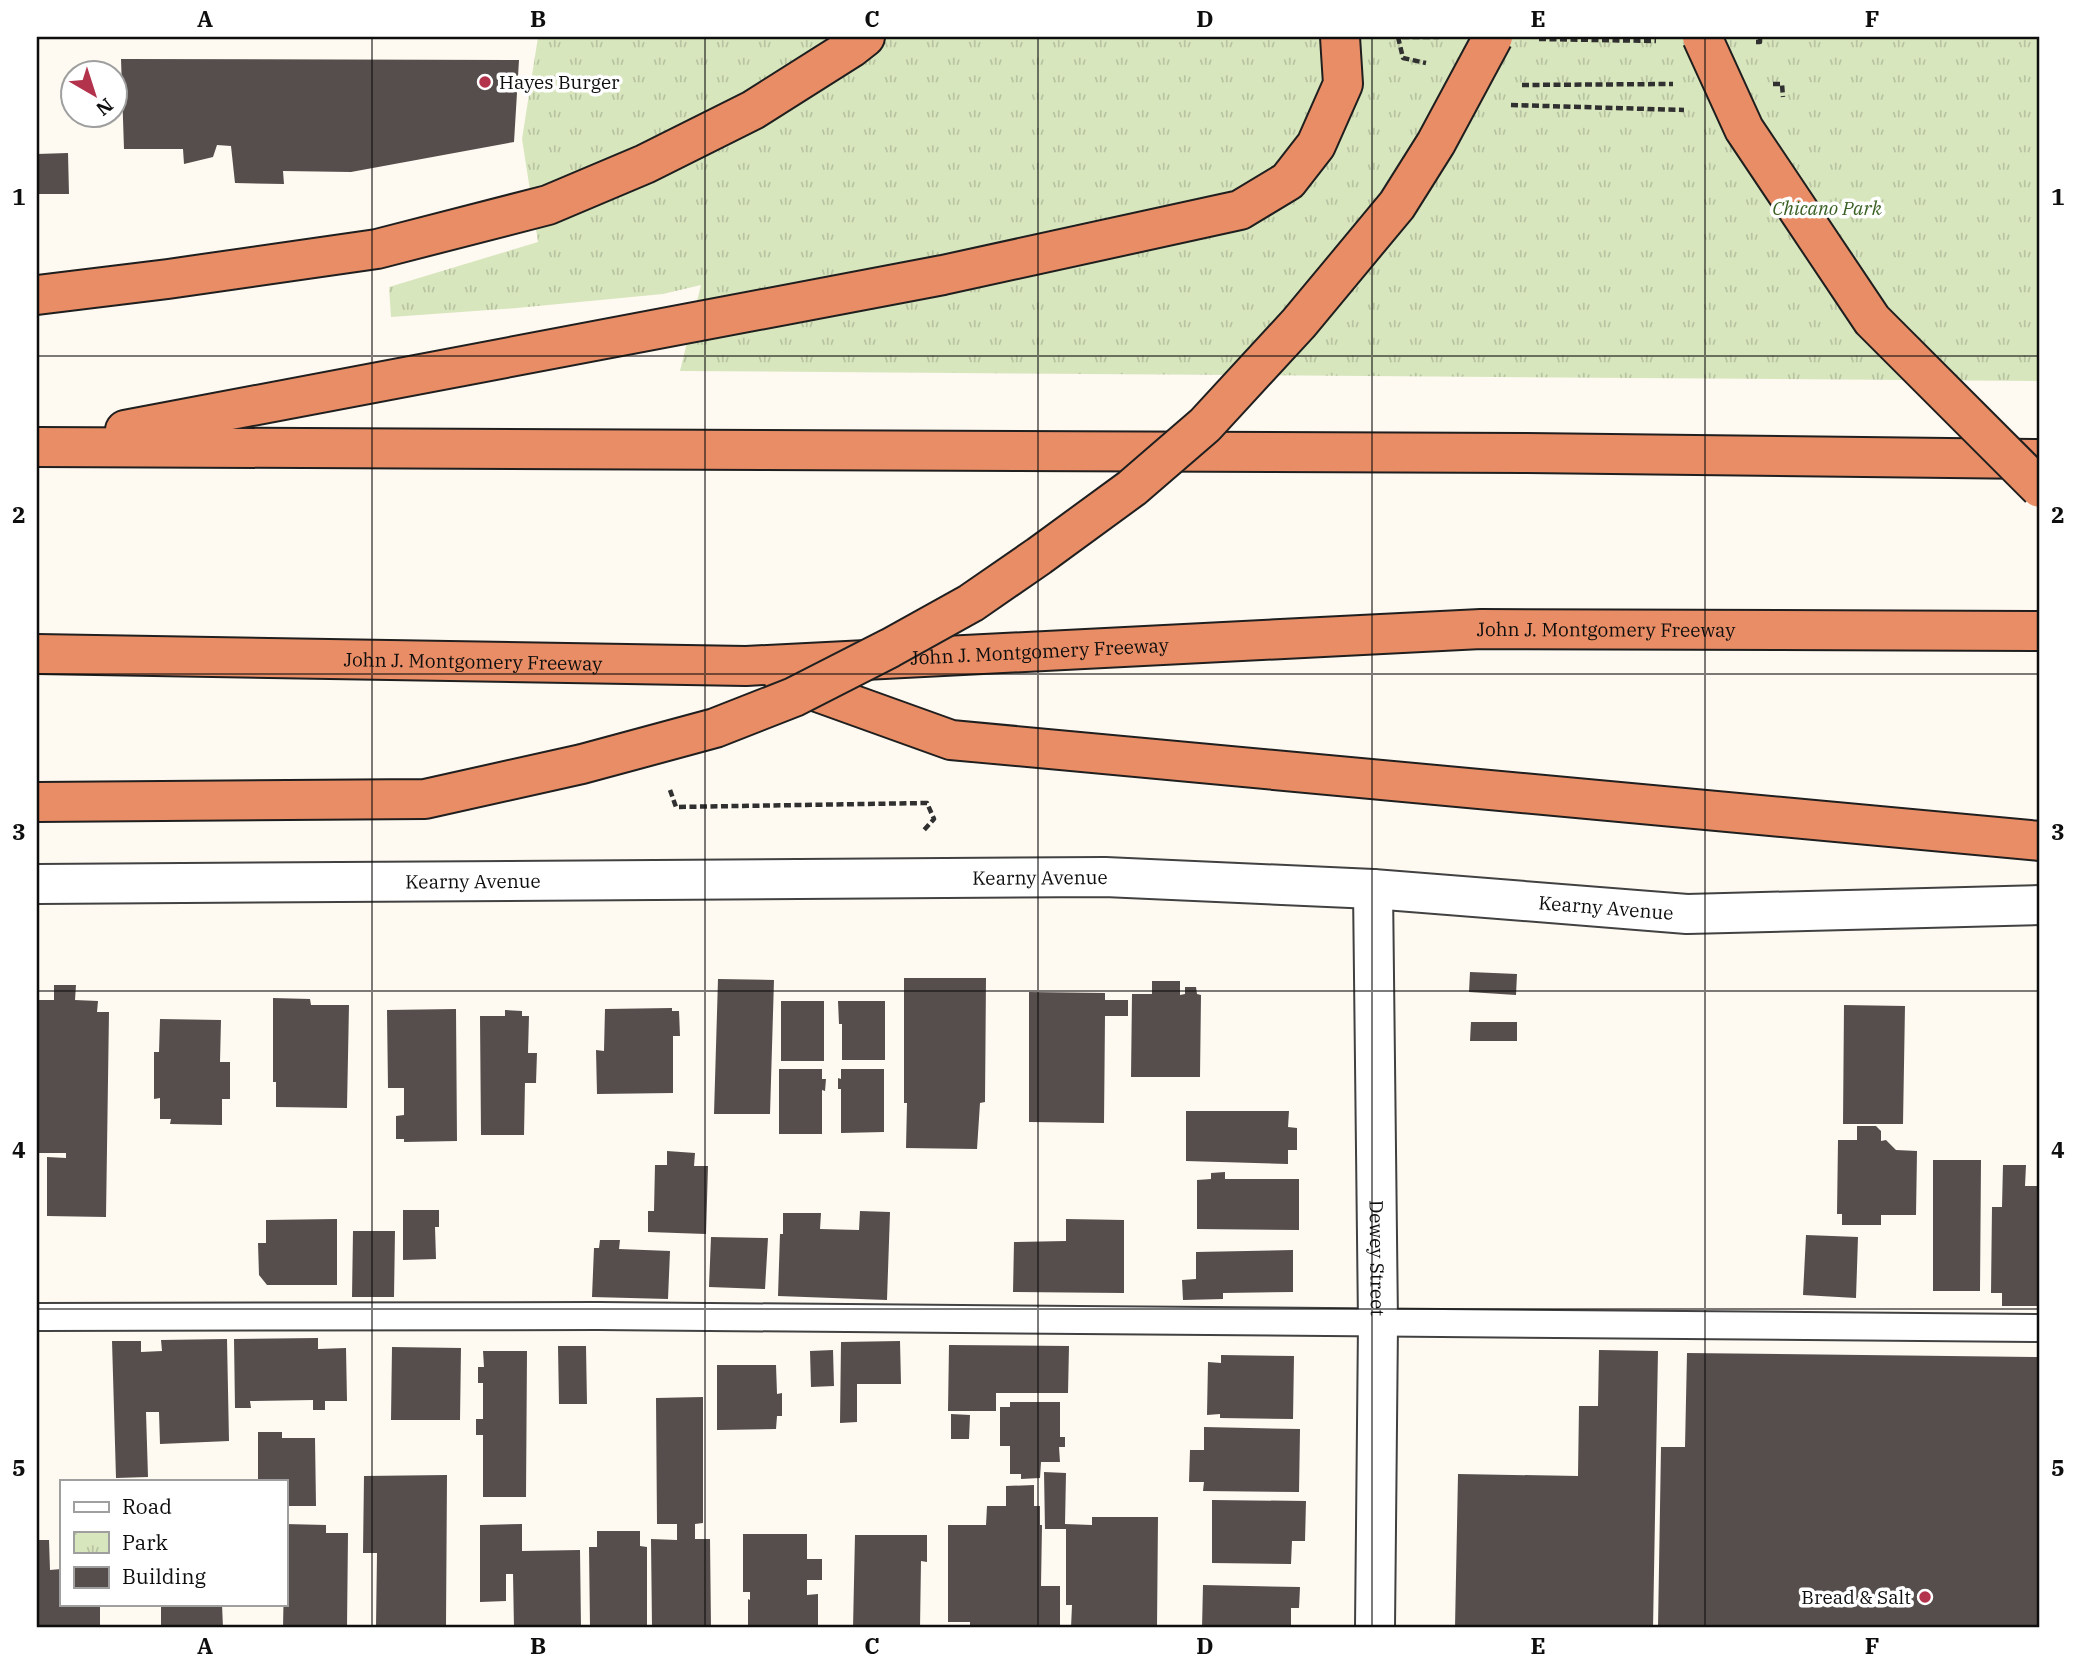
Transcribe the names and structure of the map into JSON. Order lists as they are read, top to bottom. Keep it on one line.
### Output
{"streets":{"highway":["John J. Montgomery Freeway"],"street":["Kearny Avenue","Dewey Street"]},"crossings":[["Kearny Avenue","Dewey Street"]],"parks":["Chicano Park"],"places":["Hayes Burger","Bread & Salt"],"legend":["Road","Park","Building"],"north":"bottom right","grid":{"columns":["A","B","C","D","E","F"],"rows":["1","2","3","4","5"]}}
